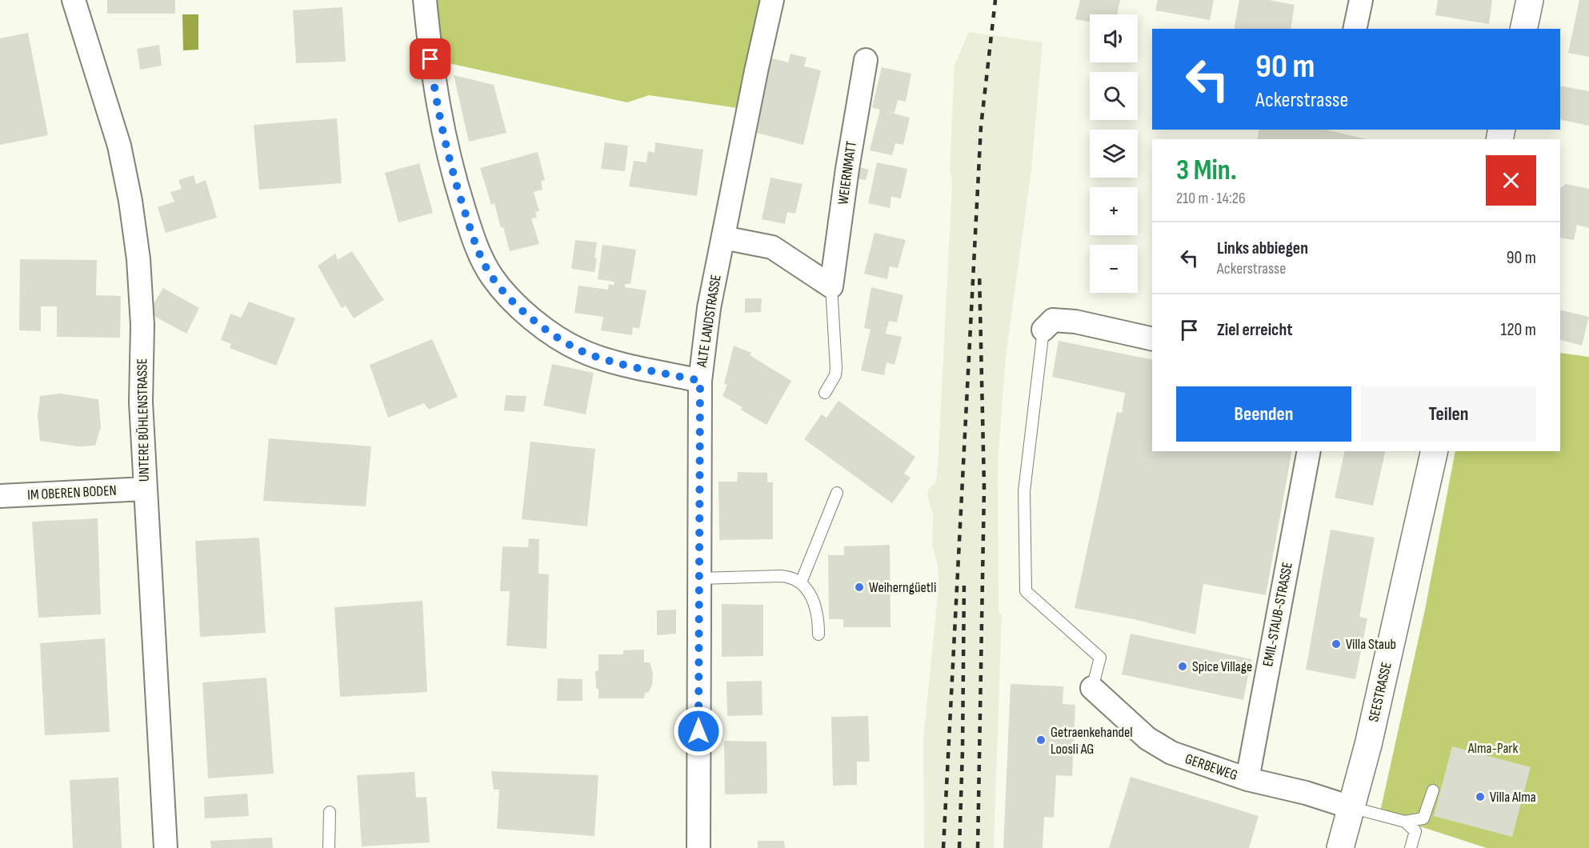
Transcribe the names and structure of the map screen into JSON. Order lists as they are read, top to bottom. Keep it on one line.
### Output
{"streets":{"main road":["SEESTRASSE"],"street":["WEIERNMATT","ALTE LANDSTRASSE","UNTERE BÜHLENSTRASSE","IM OBEREN BODEN","EMIL-STAUB-STRASSE","GERBEWEG"]},"crossings":[["UNTERE BÜHLENSTRASSE","IM OBEREN BODEN"],["EMIL-STAUB-STRASSE","GERBEWEG"],["SEESTRASSE","GERBEWEG"]],"parks":["Alma-Park"],"places":["Weiherngüetli","Villa Staub","Spice Village","Getraenkehandel Loosli AG","Villa Alma"],"page":{"map_buttons":["+","−"],"turn":["90 m","Ackerstrasse"],"heading":["3 Min.","210 m · 14:26"],"list":[{"name":"Links abbiegen","note":"Ackerstrasse","value":"90 m"},{"name":"Ziel erreicht","value":"120 m"}],"buttons":["Beenden","Teilen"]}}
